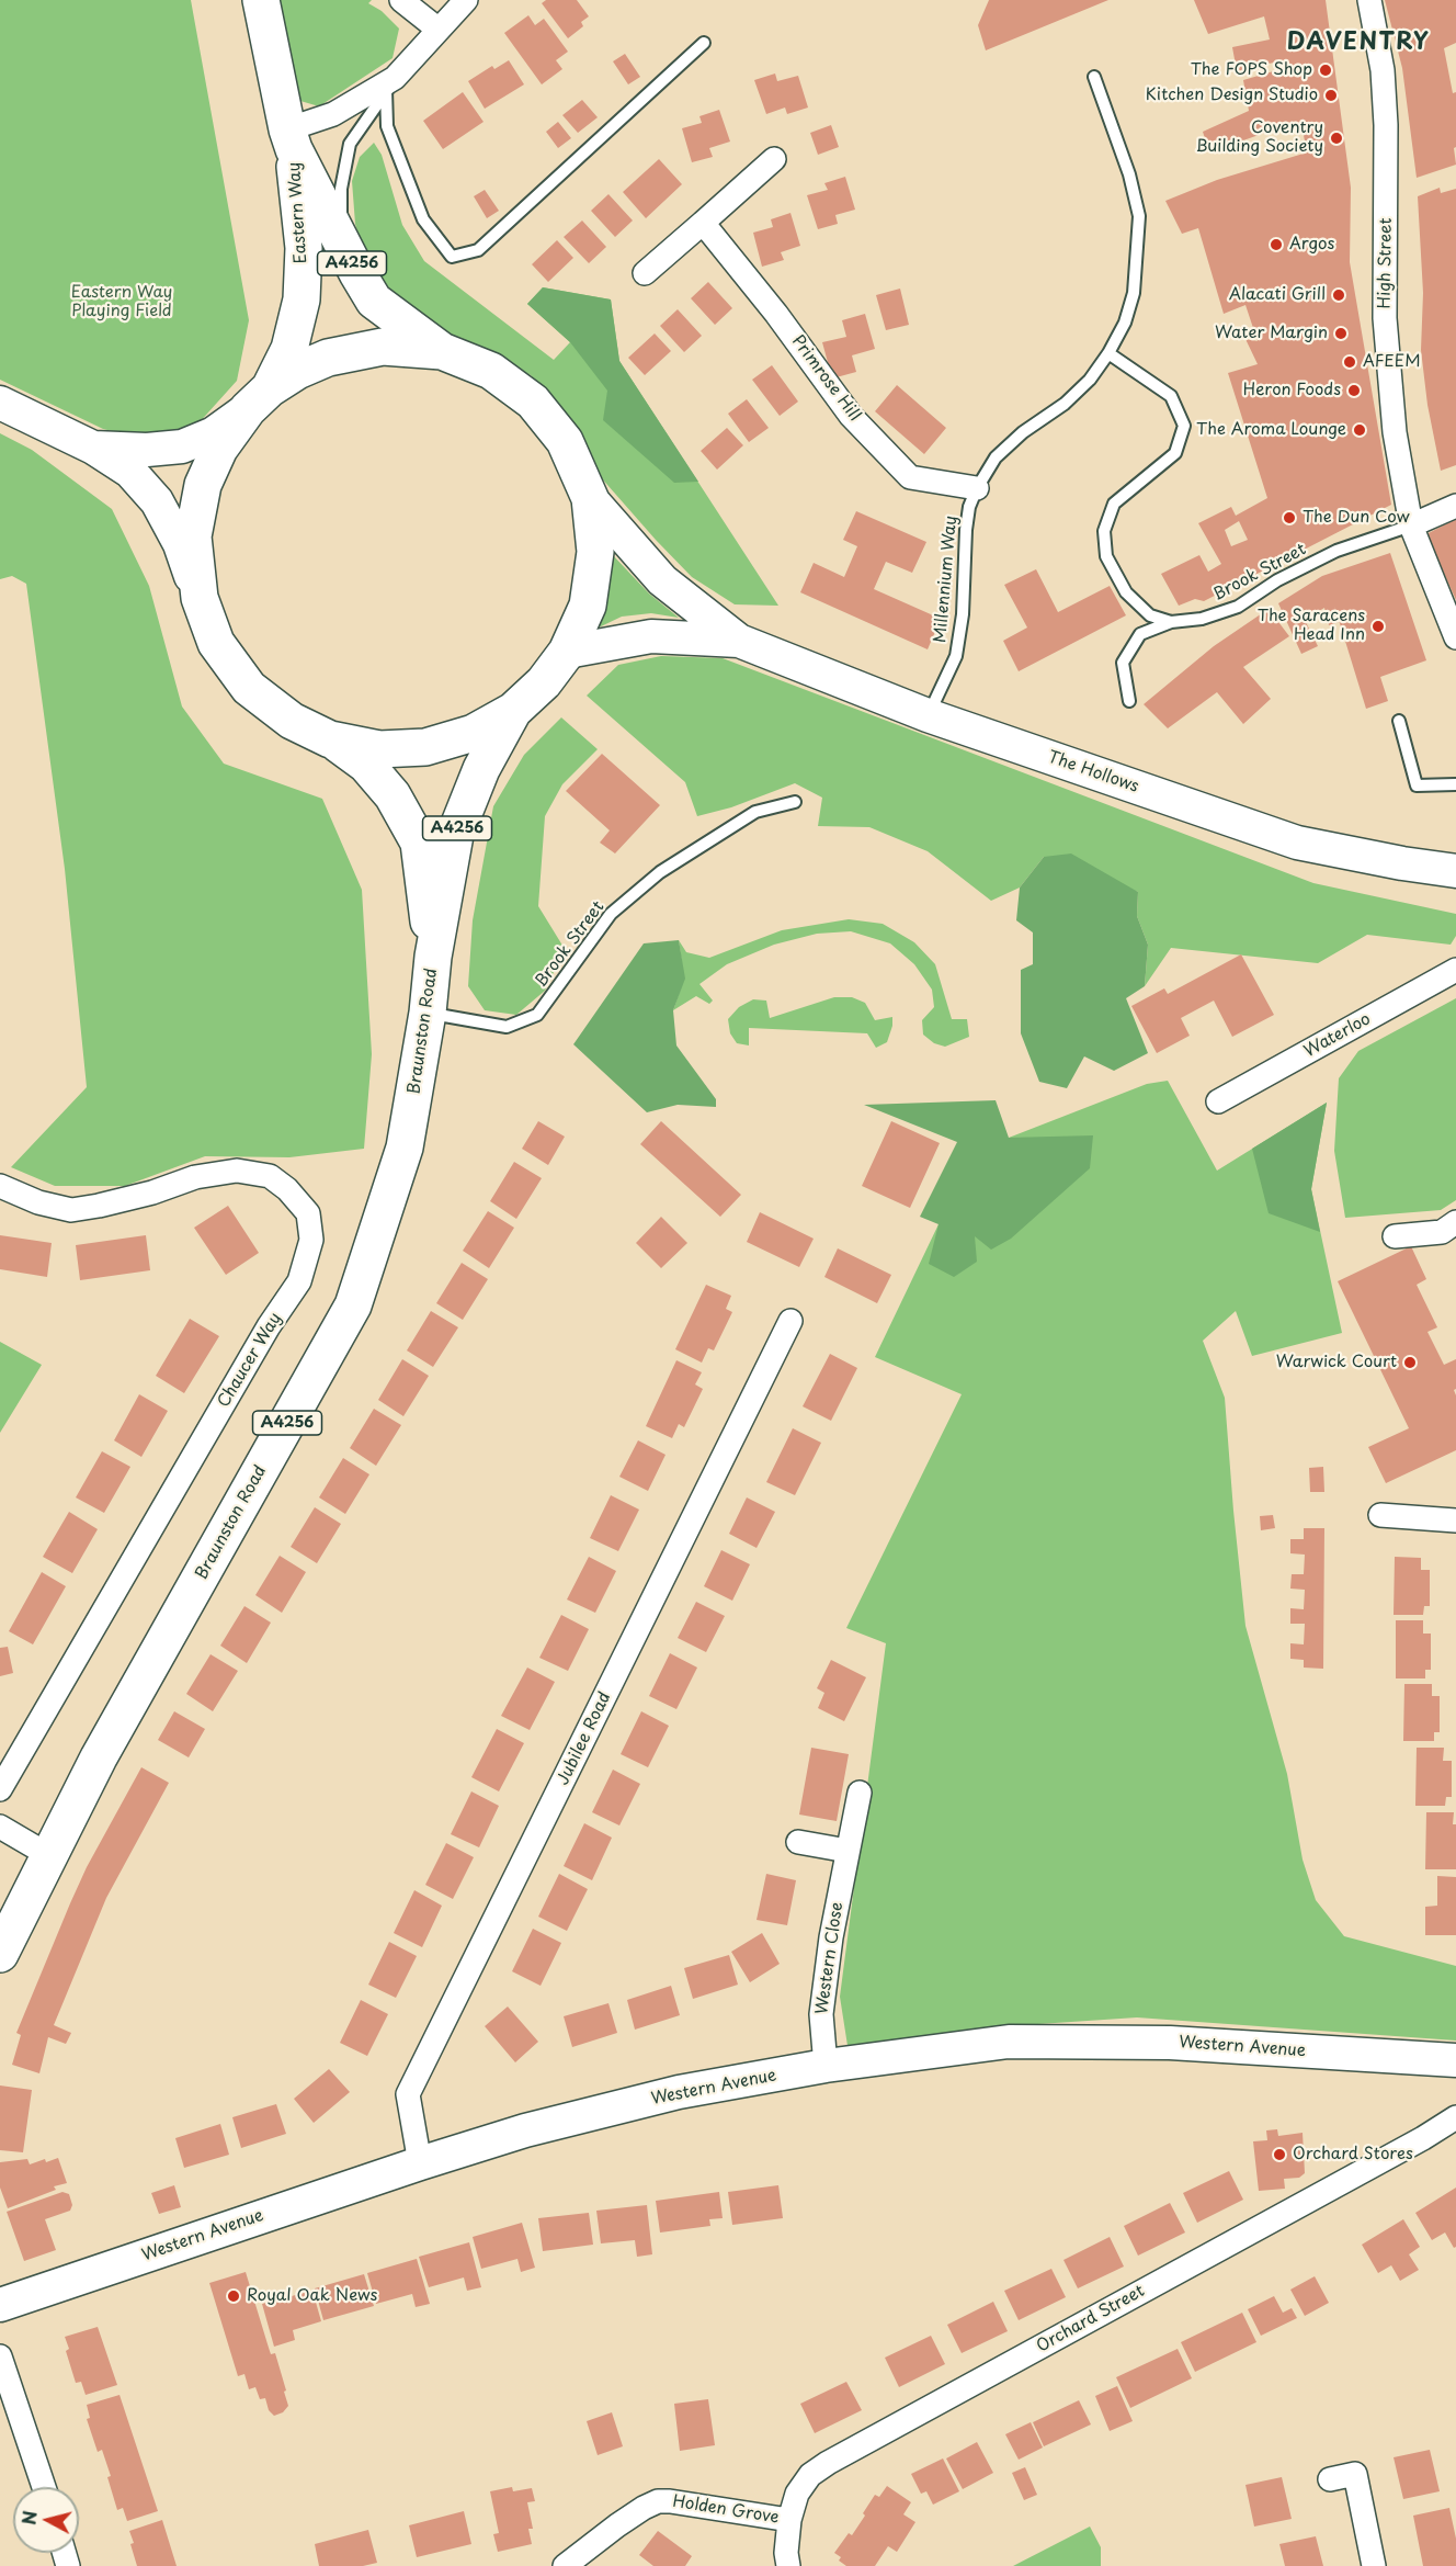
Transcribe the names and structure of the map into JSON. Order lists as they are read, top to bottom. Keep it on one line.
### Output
{"streets":{"main road":["Eastern Way","A4256","Braunston Road"],"street":["High Street","Primrose Hill","The Hollows","Waterloo","Chaucer Way","Jubilee Road","Western Close","Western Avenue","Orchard Street","Holden Grove"],"lane":["Brook Street","Millennium Way"]},"crossings":[["High Street","Brook Street"],["Primrose Hill","Millennium Way"],["Brook Street","Braunston Road"],["Millennium Way","The Hollows"],["Jubilee Road","Western Avenue"],["Western Close","Western Avenue"],["Orchard Street","Holden Grove"]],"districts":["DAVENTRY"],"parks":["Eastern Way Playing Field"],"places":["The FOPS Shop","Kitchen Design Studio","Coventry Building Society","Argos","Alacati Grill","Water Margin","AFEEM","Heron Foods","The Aroma Lounge","The Dun Cow","The Saracens Head Inn","Warwick Court","Orchard Stores","Royal Oak News"],"north":"left"}
